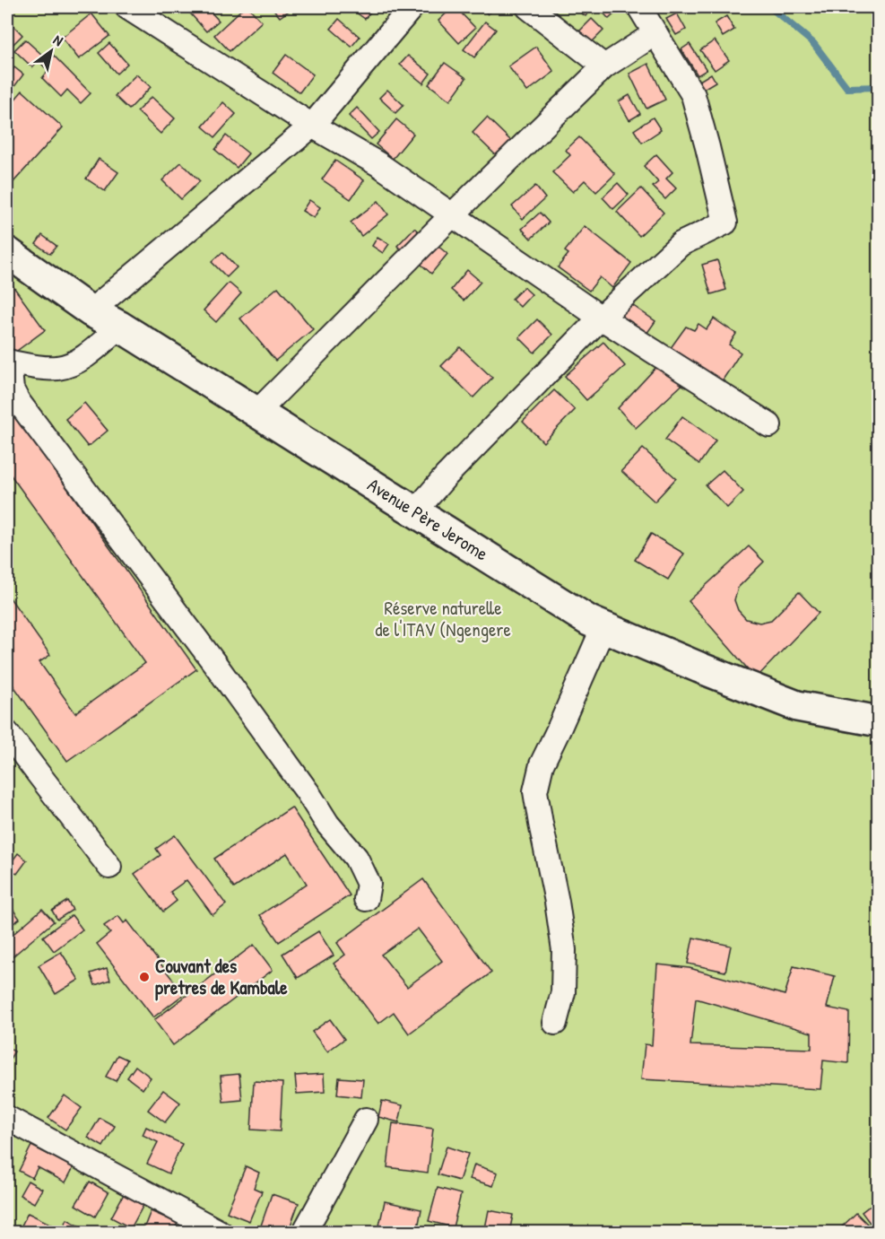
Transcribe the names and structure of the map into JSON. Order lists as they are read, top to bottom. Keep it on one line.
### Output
{"streets":{"street":["Avenue Père Jerome"]},"parks":["Réserve naturelle de l'ITAV (Ngengere"],"places":["Couvant des pretres de Kambale"],"north":"top right"}
